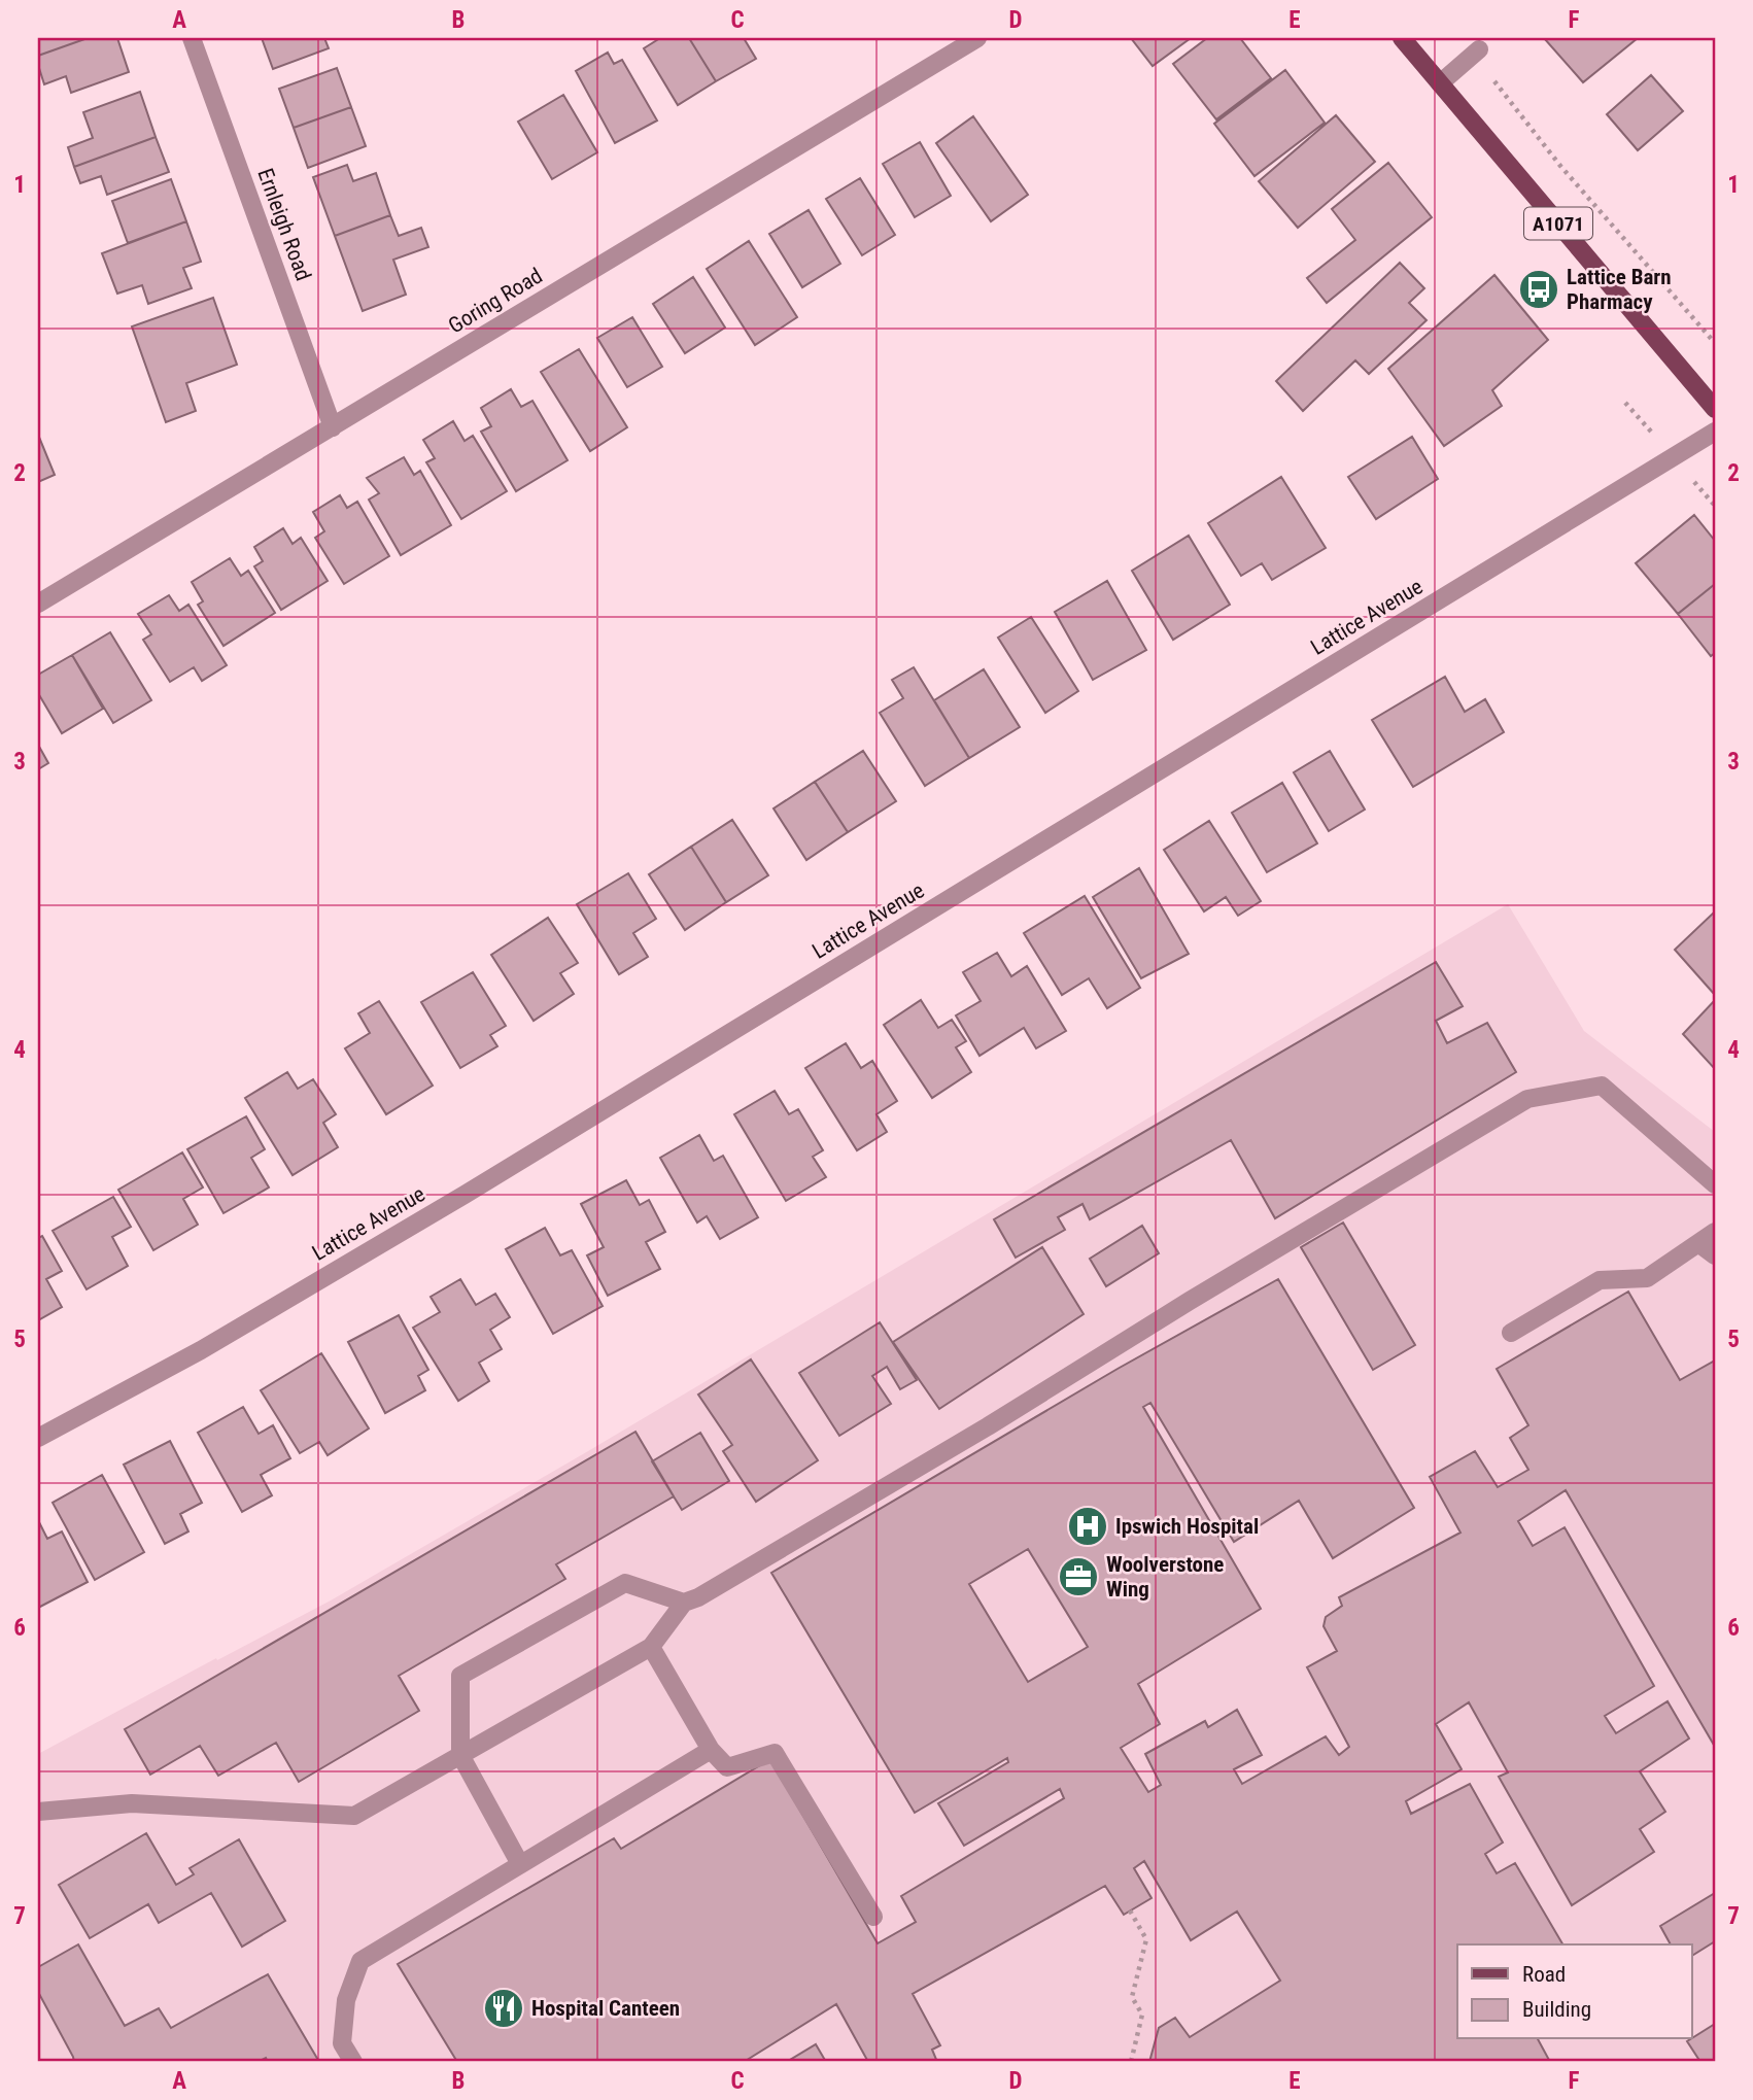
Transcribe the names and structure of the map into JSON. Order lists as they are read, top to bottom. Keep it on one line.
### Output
{"streets":{"main road":["A1071"],"street":["Ernleigh Road","Goring Road","Lattice Avenue"]},"crossings":[["Ernleigh Road","Goring Road"]],"places":{"bus stop":["Lattice Barn Pharmacy"],"hospital":["Ipswich Hospital"],"office":["Woolverstone Wing"],"restaurant":["Hospital Canteen"]},"legend":["Road","Building"],"grid":{"columns":["A","B","C","D","E","F"],"rows":["1","2","3","4","5","6","7"]}}
